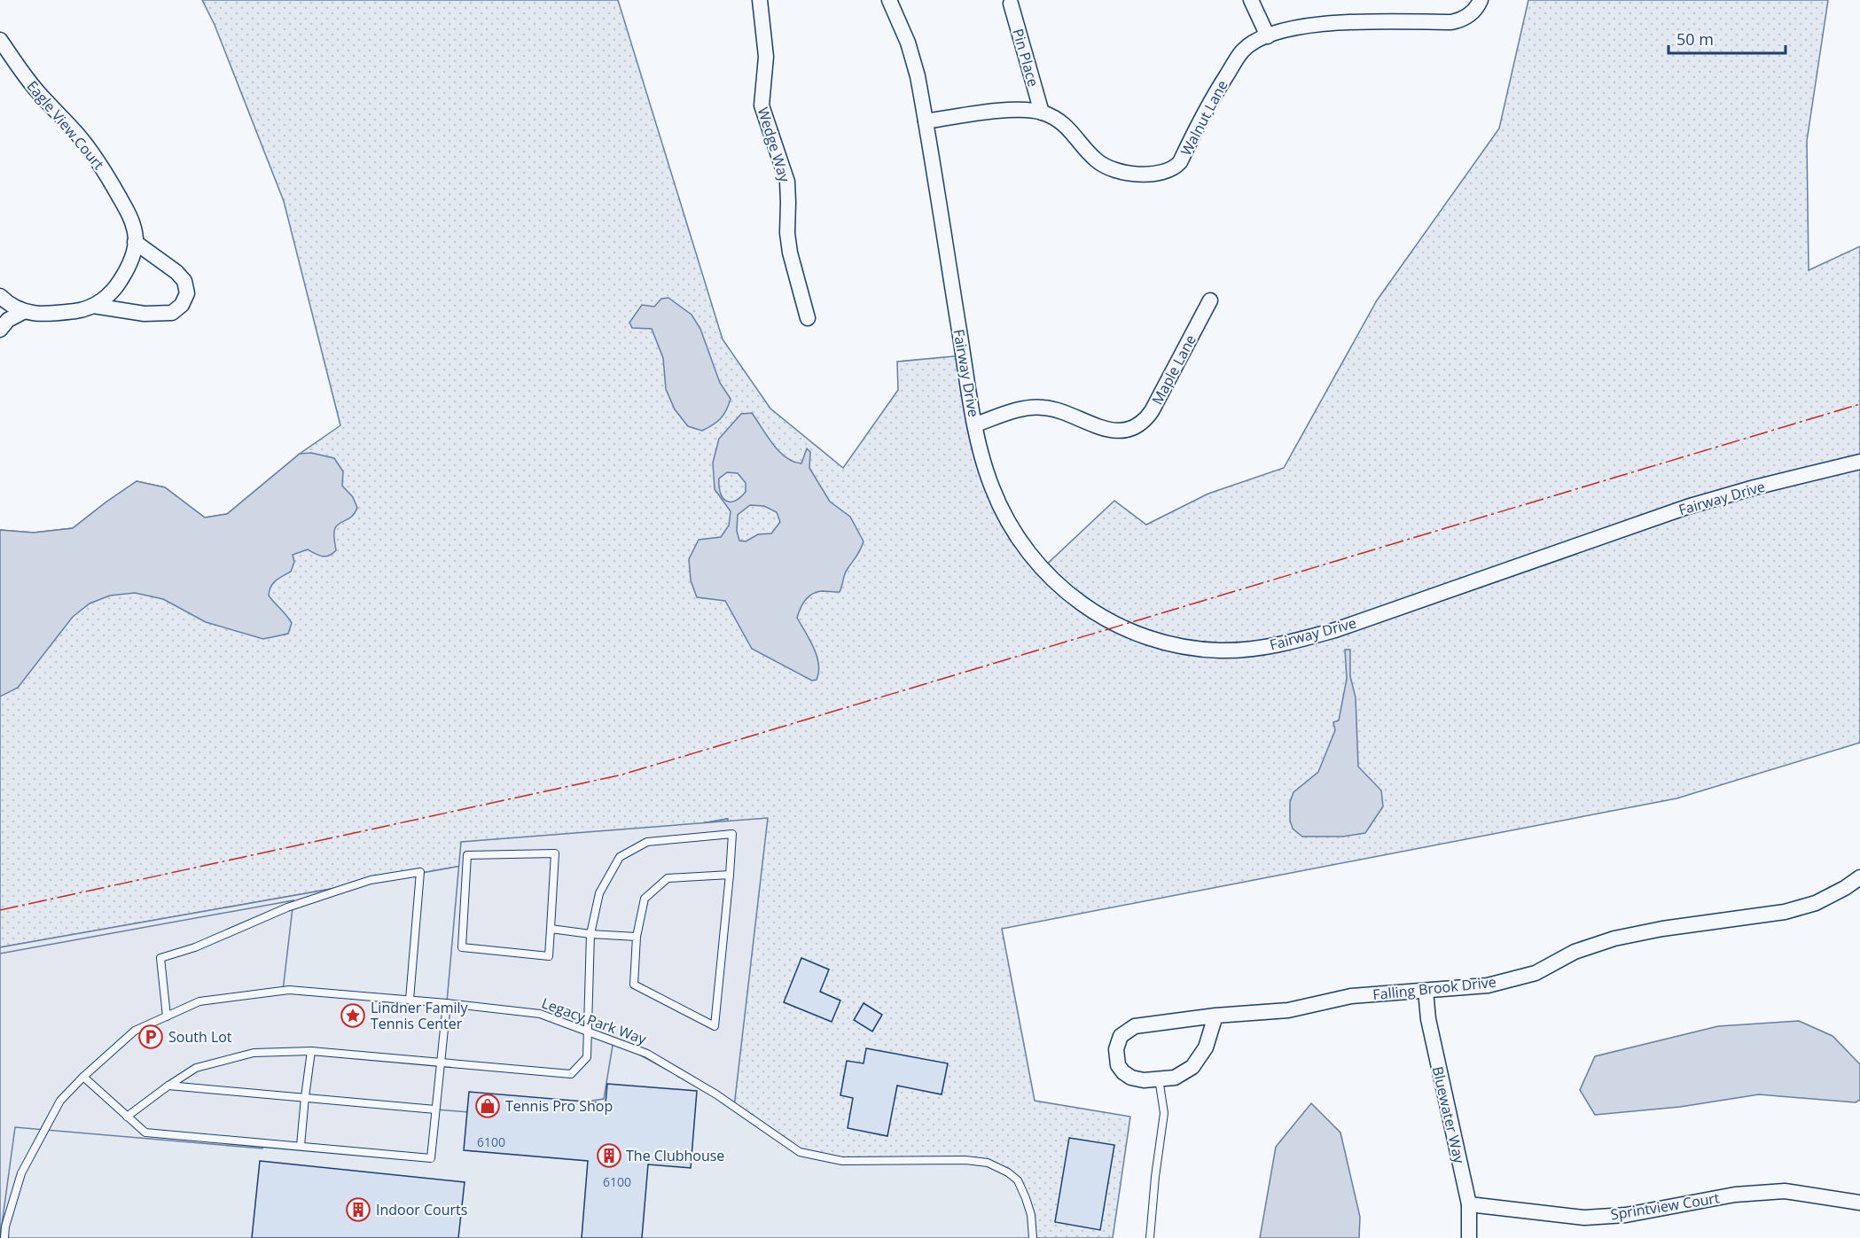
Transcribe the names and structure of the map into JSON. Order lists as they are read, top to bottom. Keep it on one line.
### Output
{"streets":{"street":["Pin Place","Walnut Lane","Eagle View Court","Wedge Way","Maple Lane","Fairway Drive","Falling Brook Drive","Bluewater Way","Sprintview Court"],"lane":["Legacy Park Way"]},"crossings":[["Pin Place","Walnut Lane"],["Walnut Lane","Fairway Drive"],["Maple Lane","Fairway Drive"],["Falling Brook Drive","Bluewater Way"],["Bluewater Way","Sprintview Court"]],"places":{"place":["Lindner Family Tennis Center"],"parking":["South Lot"],"shop":["Tennis Pro Shop"],"building":["The Clubhouse","Indoor Courts"]},"house_numbers":["6100","6100"],"scale_bar":"50 m"}
